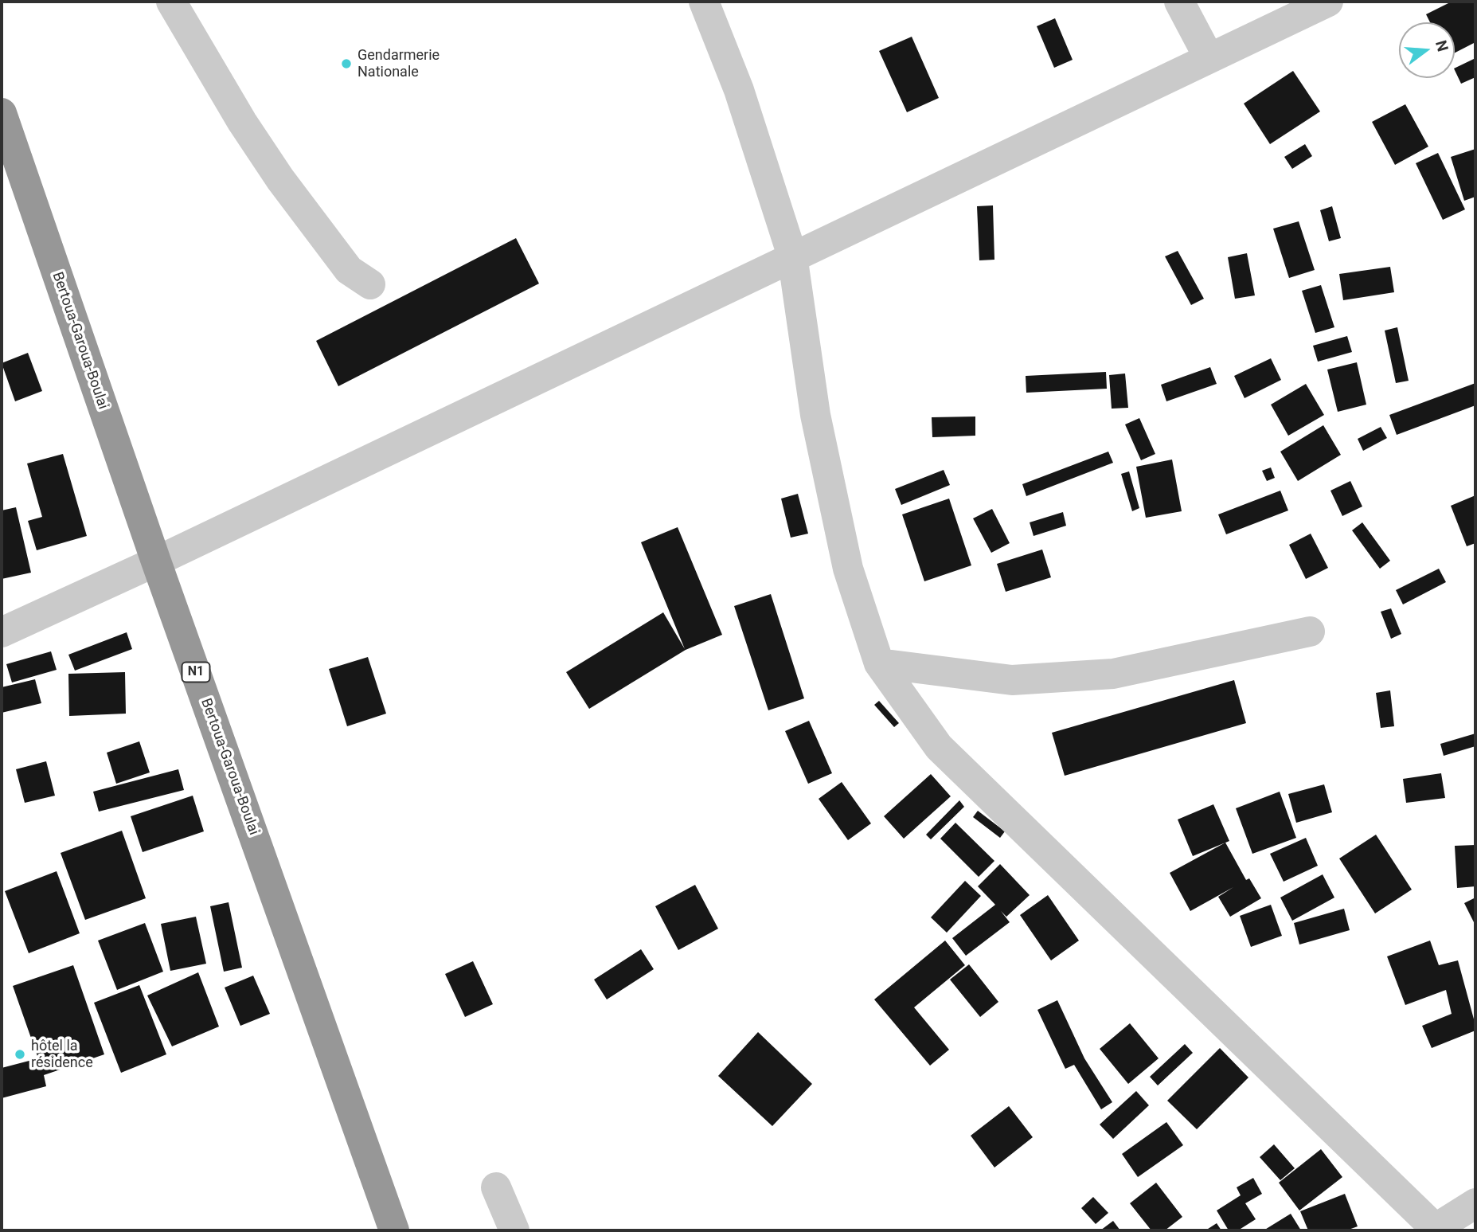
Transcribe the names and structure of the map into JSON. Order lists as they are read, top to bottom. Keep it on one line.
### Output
{"streets":{"highway":["Bertoua-Garoua-Boulai","N1"]},"places":["Gendarmerie Nationale","hôtel la résidence"],"north":"right"}
